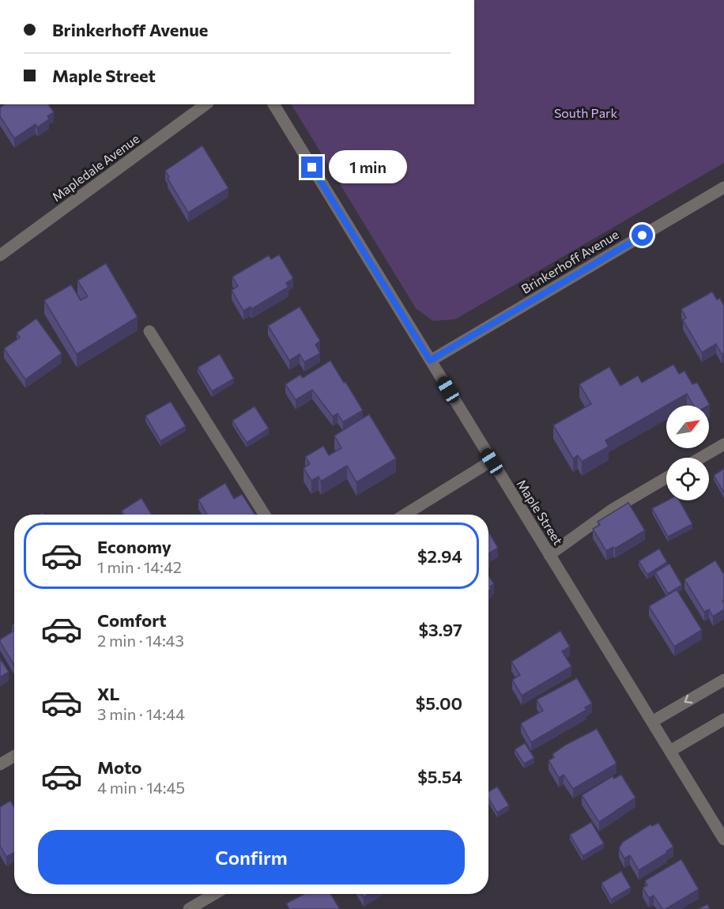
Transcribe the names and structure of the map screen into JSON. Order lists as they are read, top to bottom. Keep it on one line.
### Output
{"streets":{"street":["Mapledale Avenue","Brinkerhoff Avenue","Maple Street"]},"crossings":[["Brinkerhoff Avenue","Maple Street"]],"parks":["South Park"],"north":"top right","page":{"banner":["Brinkerhoff Avenue","Maple Street"],"bubble":"1 min","list":[{"name":"Economy","note":"1 min · 14:42","value":"$2.94"},{"name":"Comfort","note":"2 min · 14:43","value":"$3.97"},{"name":"XL","note":"3 min · 14:44","value":"$5.00"},{"name":"Moto","note":"4 min · 14:45","value":"$5.54"}],"buttons":"Confirm"}}
